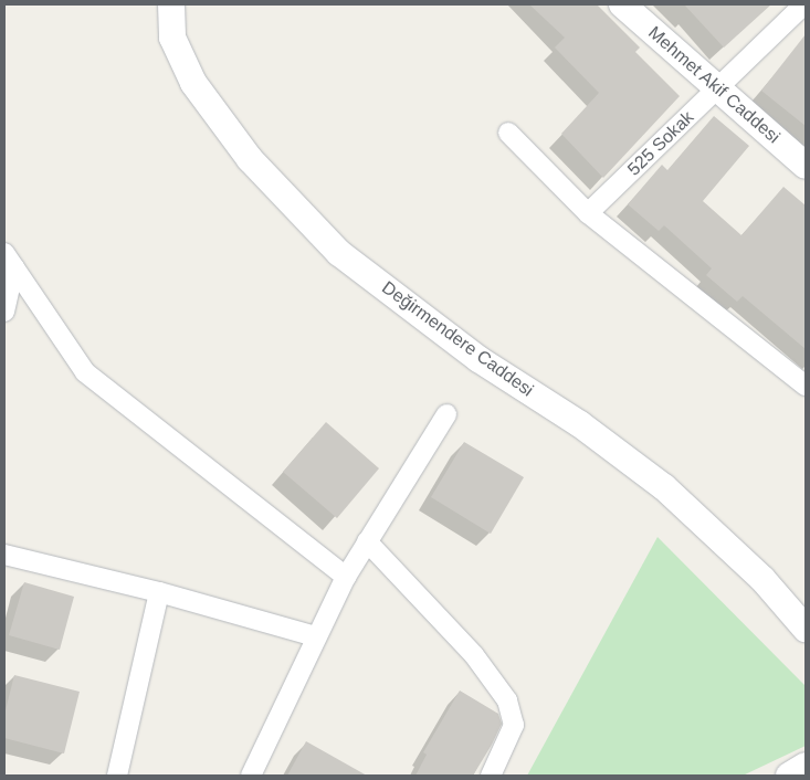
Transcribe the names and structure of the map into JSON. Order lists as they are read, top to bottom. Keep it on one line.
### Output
{"streets":{"street":["Mehmet Akif Caddesi","525 Sokak","Değirmendere Caddesi"]},"crossings":[["Mehmet Akif Caddesi","525 Sokak"]]}
